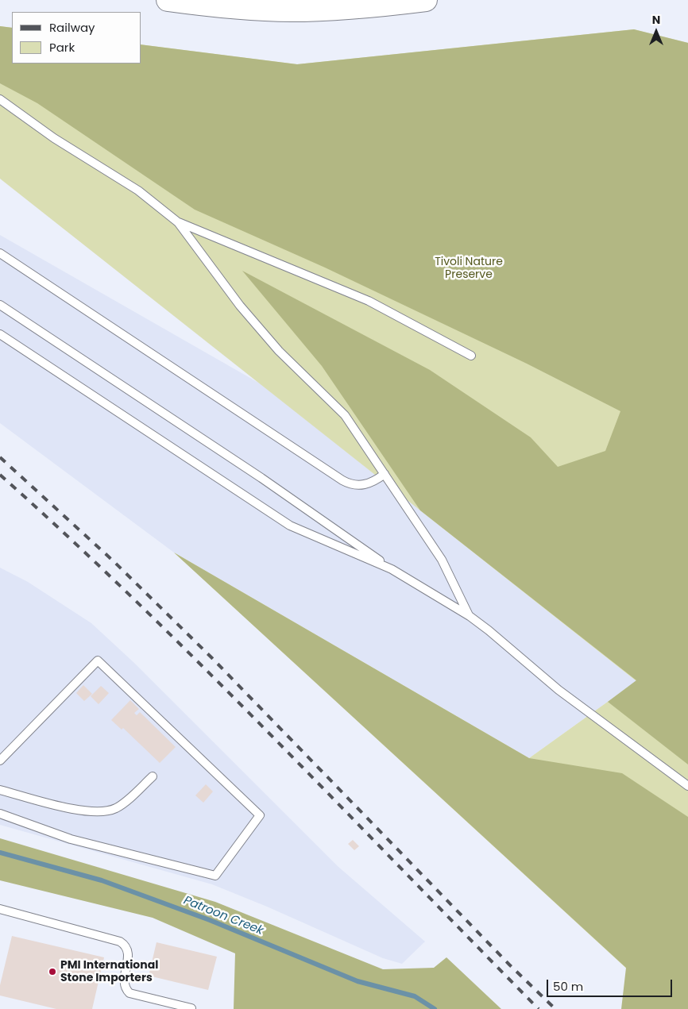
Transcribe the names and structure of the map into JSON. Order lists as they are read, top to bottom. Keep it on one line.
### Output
{"water":["Patroon Creek"],"parks":["Tivoli Nature Preserve"],"places":["PMI International Stone Importers"],"legend":["Railway","Park"],"scale_bar":"50 m","north":"top"}
